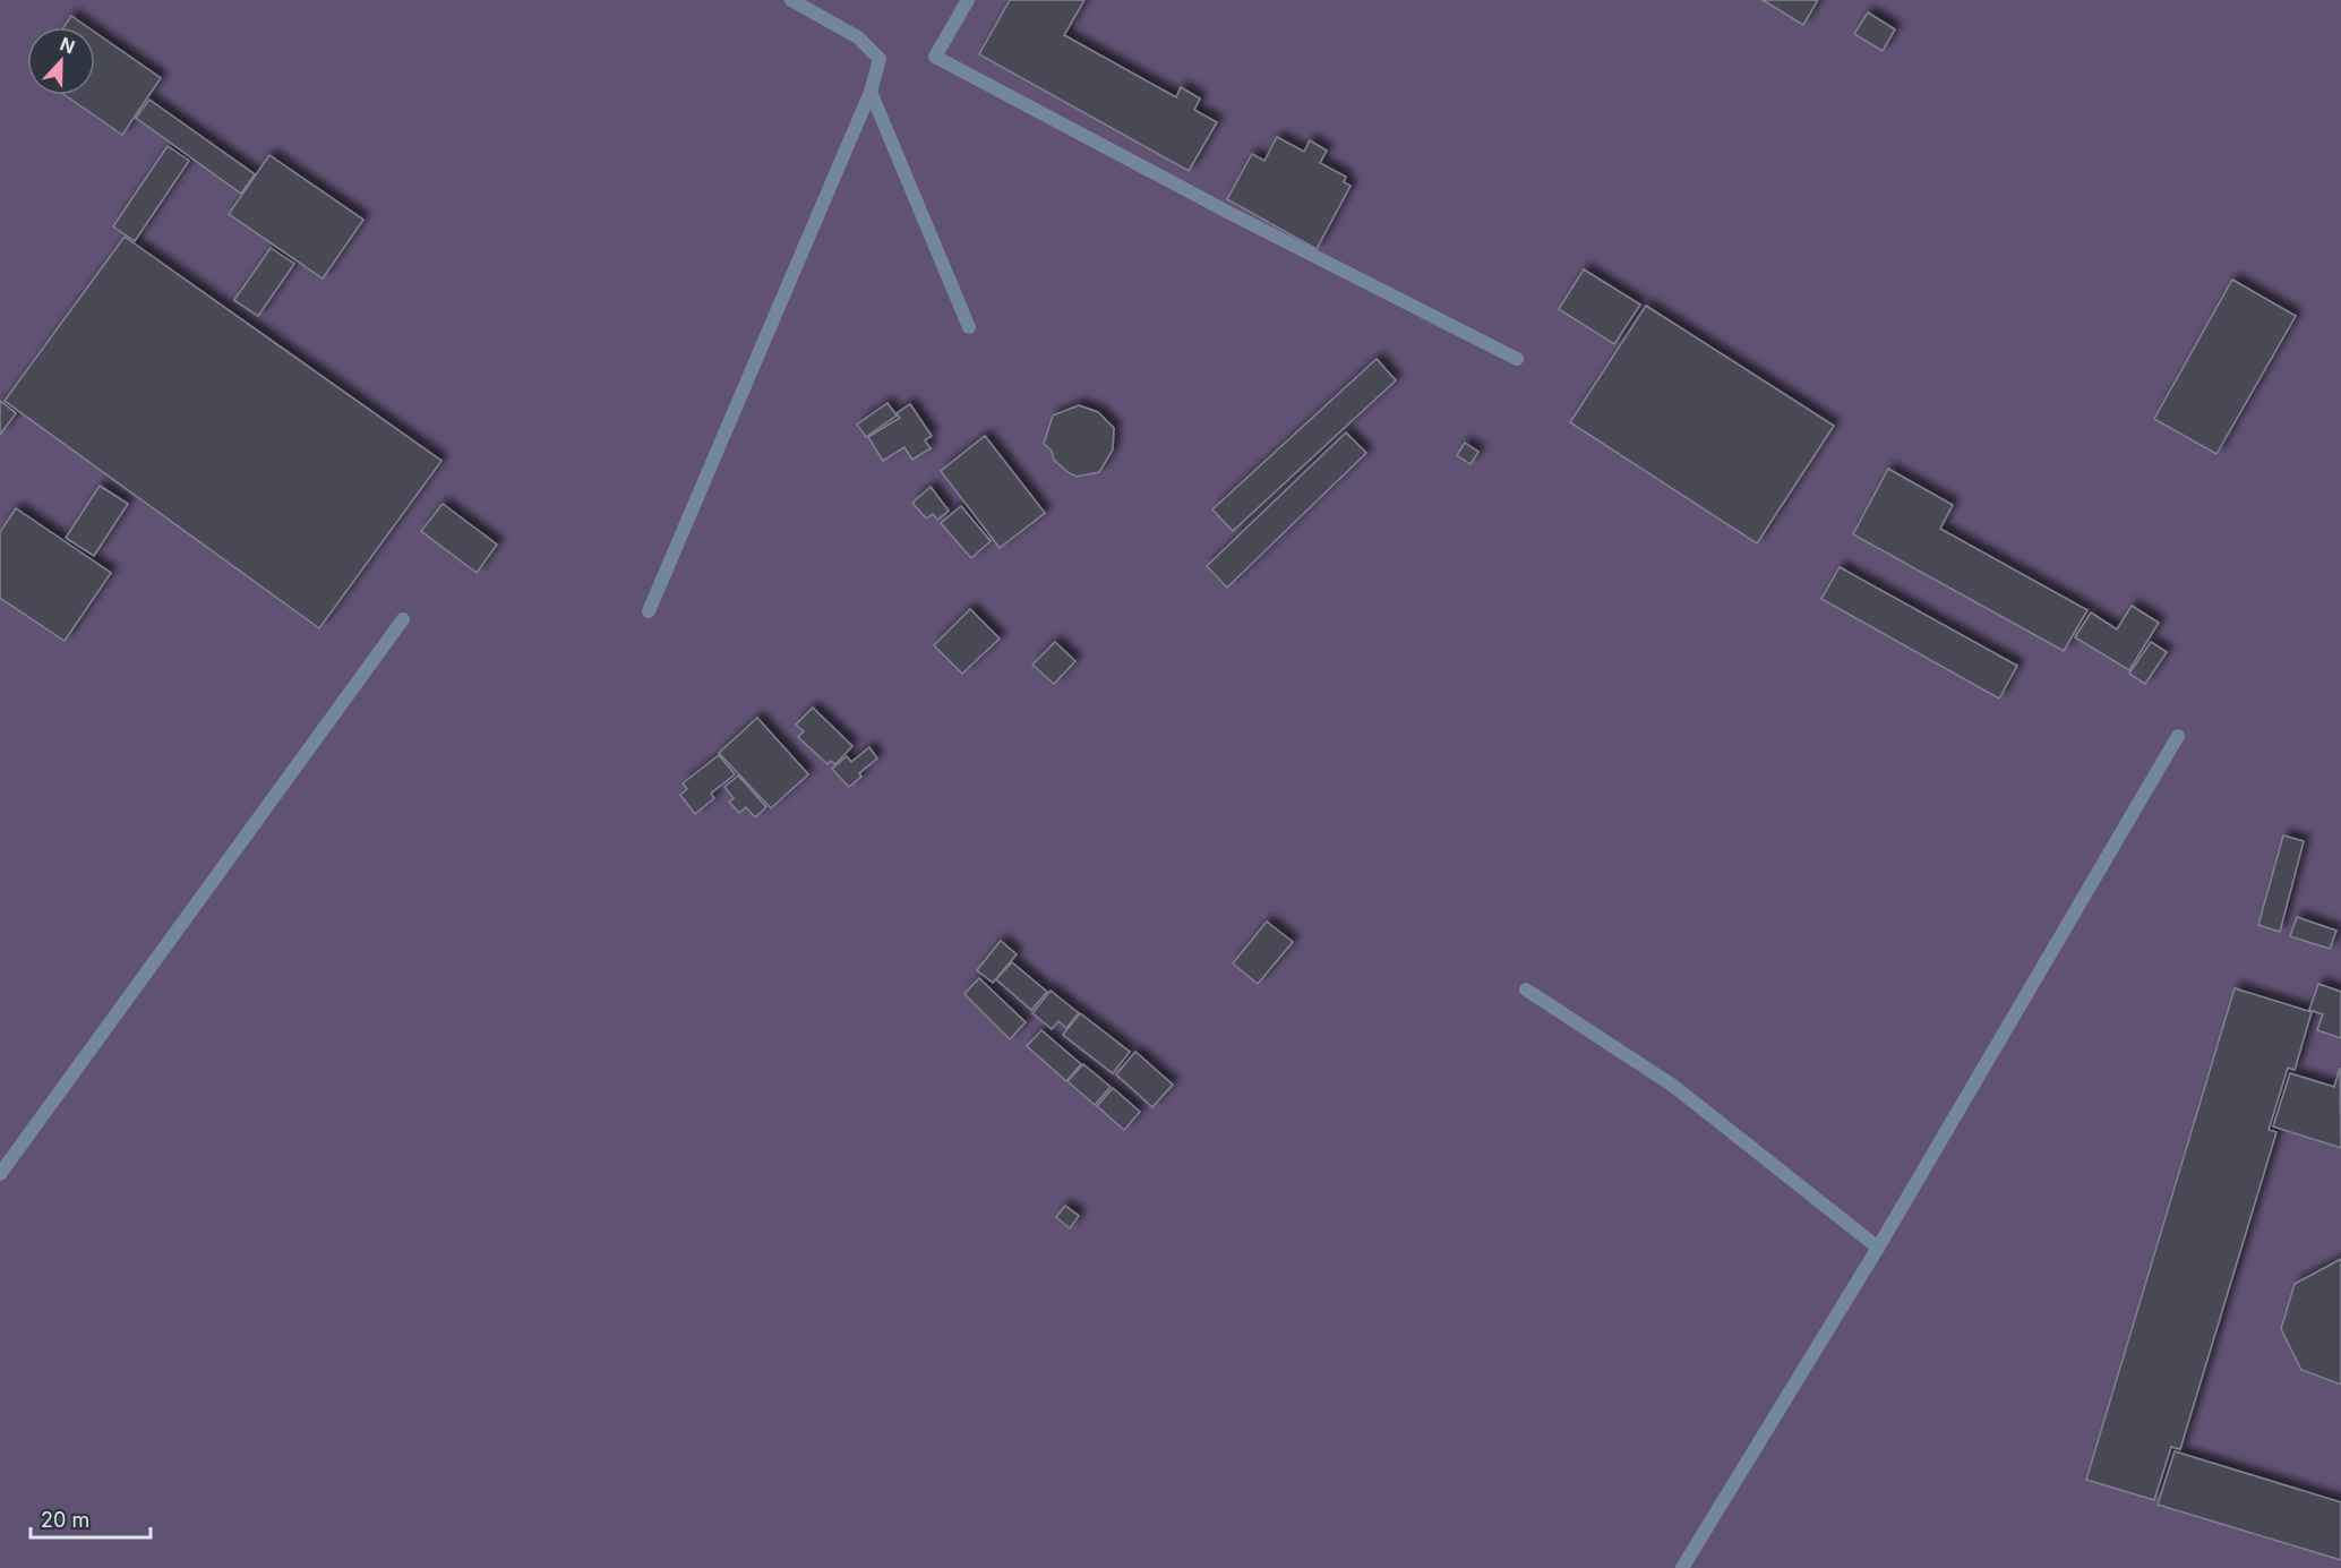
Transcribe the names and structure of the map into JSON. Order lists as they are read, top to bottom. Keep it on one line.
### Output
{"scale_bar":"20 m","north":"top"}
